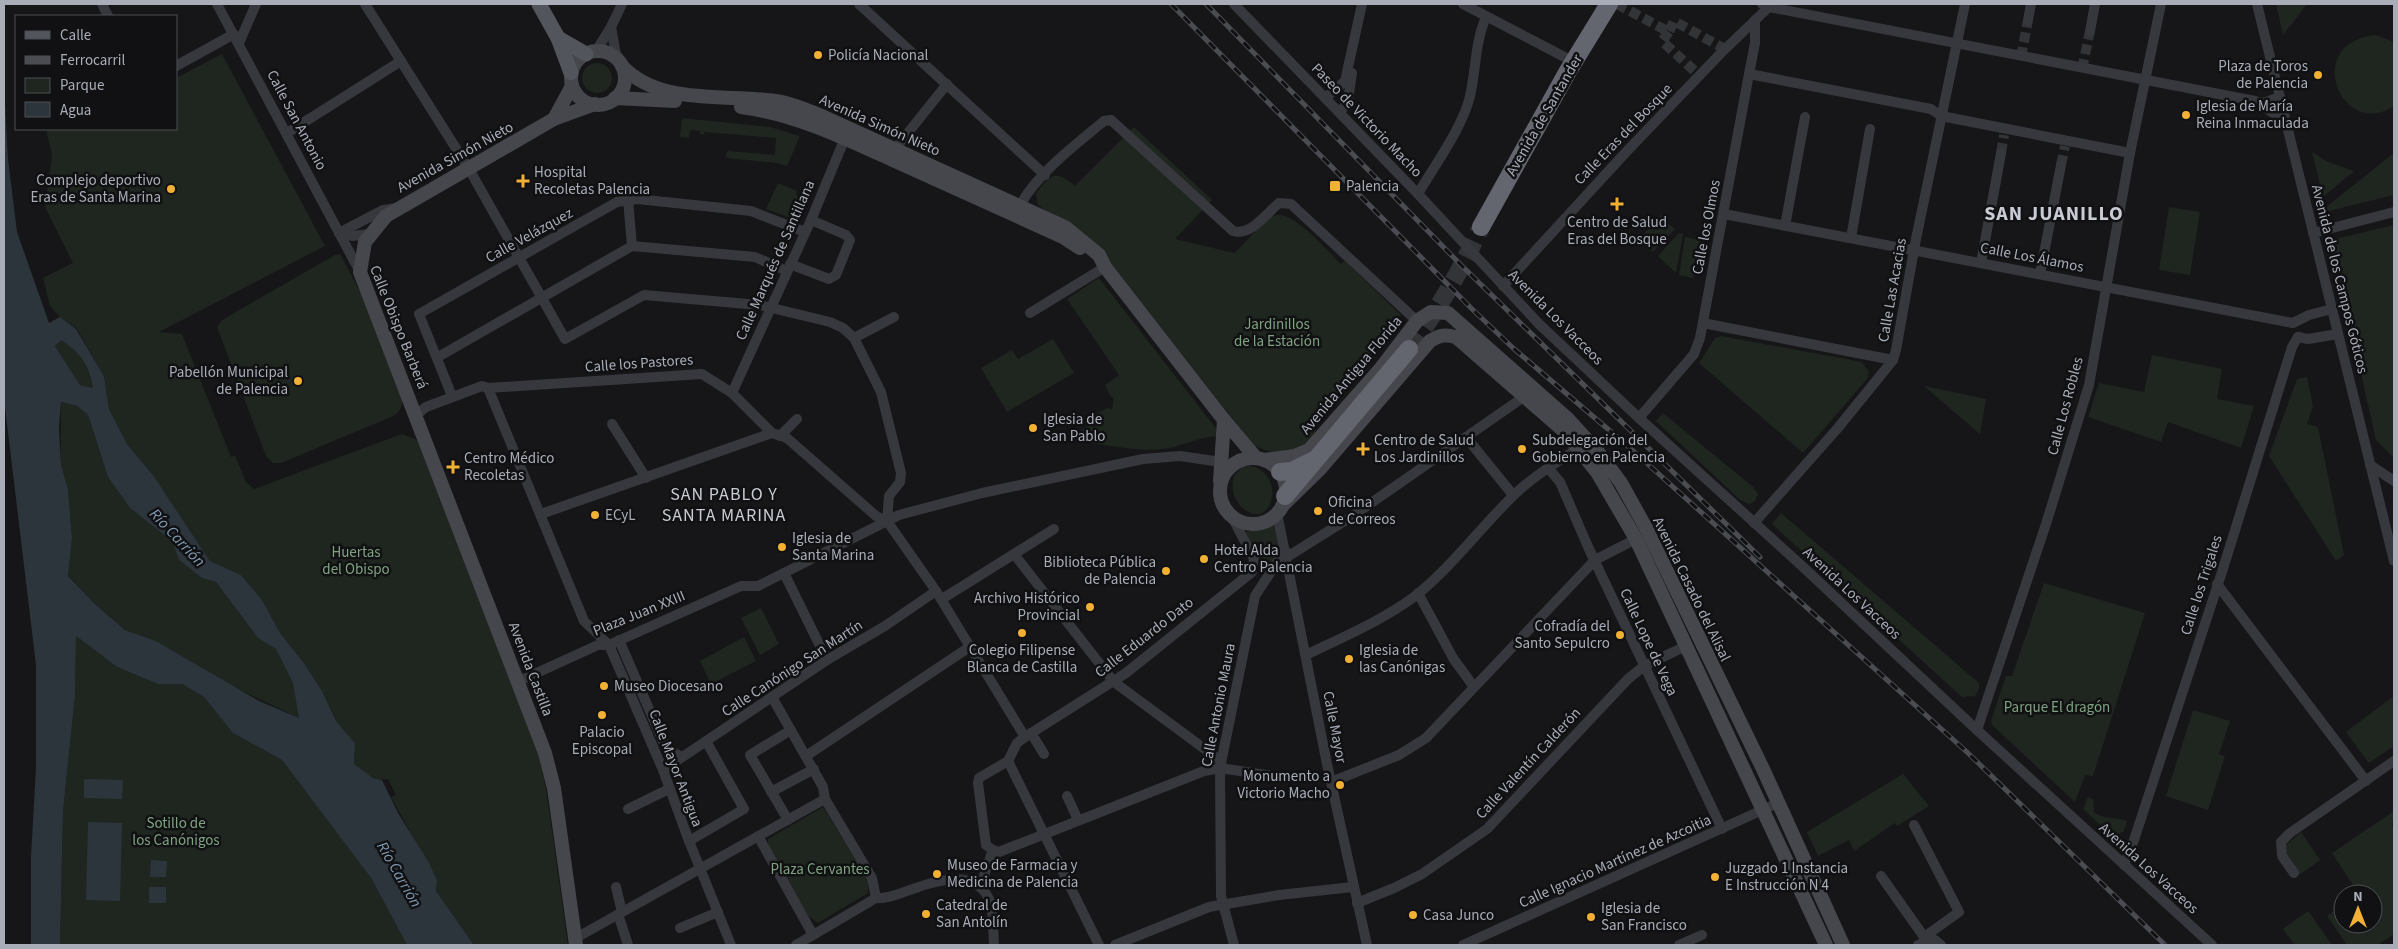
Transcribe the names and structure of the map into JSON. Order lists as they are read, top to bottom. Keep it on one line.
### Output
{"streets":{"highway":["Avenida de Santander"],"main road":["Avenida Simón Nieto","Calle Obispo Barberá","Avenida Antigua Florida","Avenida Casado del Alisal","Avenida Castilla"],"street":["Calle San Antonio","Paseo de Victorio Macho","Calle Eras del Bosque","Calle los Olmos","Calle Velázquez","Calle Los Álamos","Calle Marqués de Santillana","Avenida de los Campos Góticos","Calle Las Acacias","Avenida Los Vacceos","Calle los Pastores","Calle Los Robles","Calle los Trigales","Plaza Juan XXIII","Calle Eduardo Dato","Calle Lope de Vega","Calle Canónigo San Martín","Calle Antonio Maura","Calle Mayor","Calle Valentín Calderón","Calle Mayor Antigua","Calle Ignacio Martínez de Azcoitia"]},"crossings":[["Calle San Antonio","Avenida Simón Nieto"],["Calle San Antonio","Calle Obispo Barberá"],["Paseo de Victorio Macho","Avenida Los Vacceos"],["Avenida Simón Nieto","Calle Marqués de Santillana"],["Avenida Simón Nieto","Calle Obispo Barberá"],["Avenida Simón Nieto","Avenida Antigua Florida"],["Avenida Simón Nieto","Calle Eduardo Dato"],["Avenida Simón Nieto","Calle Mayor"],["Calle Eras del Bosque","Calle los Olmos"],["Calle Eras del Bosque","Avenida Los Vacceos"],["Calle los Olmos","Calle Los Álamos"],["Calle los Olmos","Avenida Los Vacceos"],["Calle Velázquez","Calle Marqués de Santillana"],["Calle Los Álamos","Calle Las Acacias"],["Calle Los Álamos","Calle Los Robles"],["Calle Marqués de Santillana","Calle los Pastores"],["Calle Las Acacias","Avenida Los Vacceos"],["Avenida Los Vacceos","Calle Los Robles"],["Avenida Los Vacceos","Calle los Trigales"],["Calle Obispo Barberá","Calle los Pastores"],["Calle Obispo Barberá","Avenida Castilla"],["Calle los Pastores","Plaza Juan XXIII"],["Calle los Pastores","Calle Eduardo Dato"],["Calle los Pastores","Calle Canónigo San Martín"],["Calle los Pastores","Avenida Castilla"],["Calle los Pastores","Calle Mayor Antigua"],["Avenida Antigua Florida","Avenida Casado del Alisal"],["Avenida Antigua Florida","Calle Eduardo Dato"],["Avenida Antigua Florida","Calle Mayor"],["Avenida Casado del Alisal","Calle Valentín Calderón"],["Avenida Casado del Alisal","Calle Ignacio Martínez de Azcoitia"],["Plaza Juan XXIII","Avenida Castilla"],["Plaza Juan XXIII","Calle Mayor Antigua"],["Calle Eduardo Dato","Calle Mayor"],["Calle Lope de Vega","Calle Valentín Calderón"],["Calle Lope de Vega","Calle Ignacio Martínez de Azcoitia"],["Calle Canónigo San Martín","Calle Mayor Antigua"],["Calle Antonio Maura","Calle Mayor"],["Calle Mayor","Calle Valentín Calderón"]],"districts":["SAN JUANILLO","SAN PABLO Y SANTA MARINA"],"water":["Río Carrión"],"parks":["Jardinillos de la Estación","Huertas del Obispo","Parque El dragón","Sotillo de los Canónigos","Plaza Cervantes"],"places":{"other":["Policía Nacional","Plaza de Toros de Palencia","Iglesia de María Reina Inmaculada","Complejo deportivo Eras de Santa Marina","Pabellón Municipal de Palencia","Iglesia de San Pablo","Subdelegación del Gobierno en Palencia","Oficina de Correos","ECyL","Iglesia de Santa Marina","Hotel Alda Centro Palencia","Biblioteca Pública de Palencia","Archivo Histórico Provincial","Colegio Filipense Blanca de Castilla","Cofradía del Santo Sepulcro","Iglesia de las Canónigas","Museo Diocesano","Palacio Episcopal","Monumento a Victorio Macho","Museo de Farmacia y Medicina de Palencia","Juzgado 1 Instancia E Instrucción N 4","Catedral de San Antolín","Casa Junco","Iglesia de San Francisco"],"health":["Hospital Recoletas Palencia","Centro de Salud Eras del Bosque","Centro de Salud Los Jardinillos","Centro Médico Recoletas"],"transit":["Palencia"]},"legend":["Calle","Ferrocarril","Parque","Agua"],"north":"top"}
